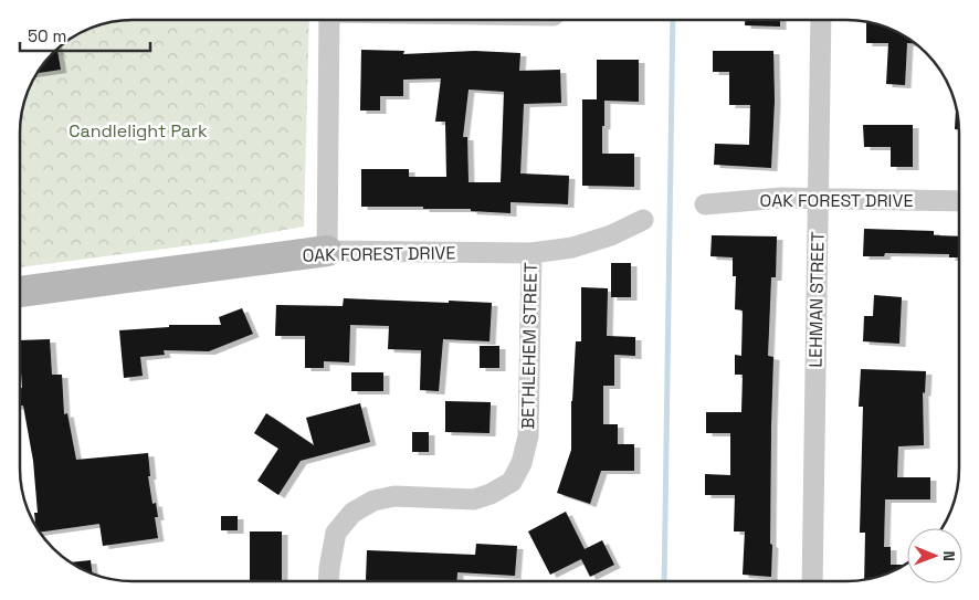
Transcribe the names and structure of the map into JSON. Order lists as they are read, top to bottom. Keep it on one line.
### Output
{"streets":{"street":["OAK FOREST DRIVE","LEHMAN STREET","BETHLEHEM STREET"]},"crossings":[["OAK FOREST DRIVE","LEHMAN STREET"],["OAK FOREST DRIVE","BETHLEHEM STREET"]],"parks":["Candlelight Park"],"scale_bar":"50 m","north":"right"}
